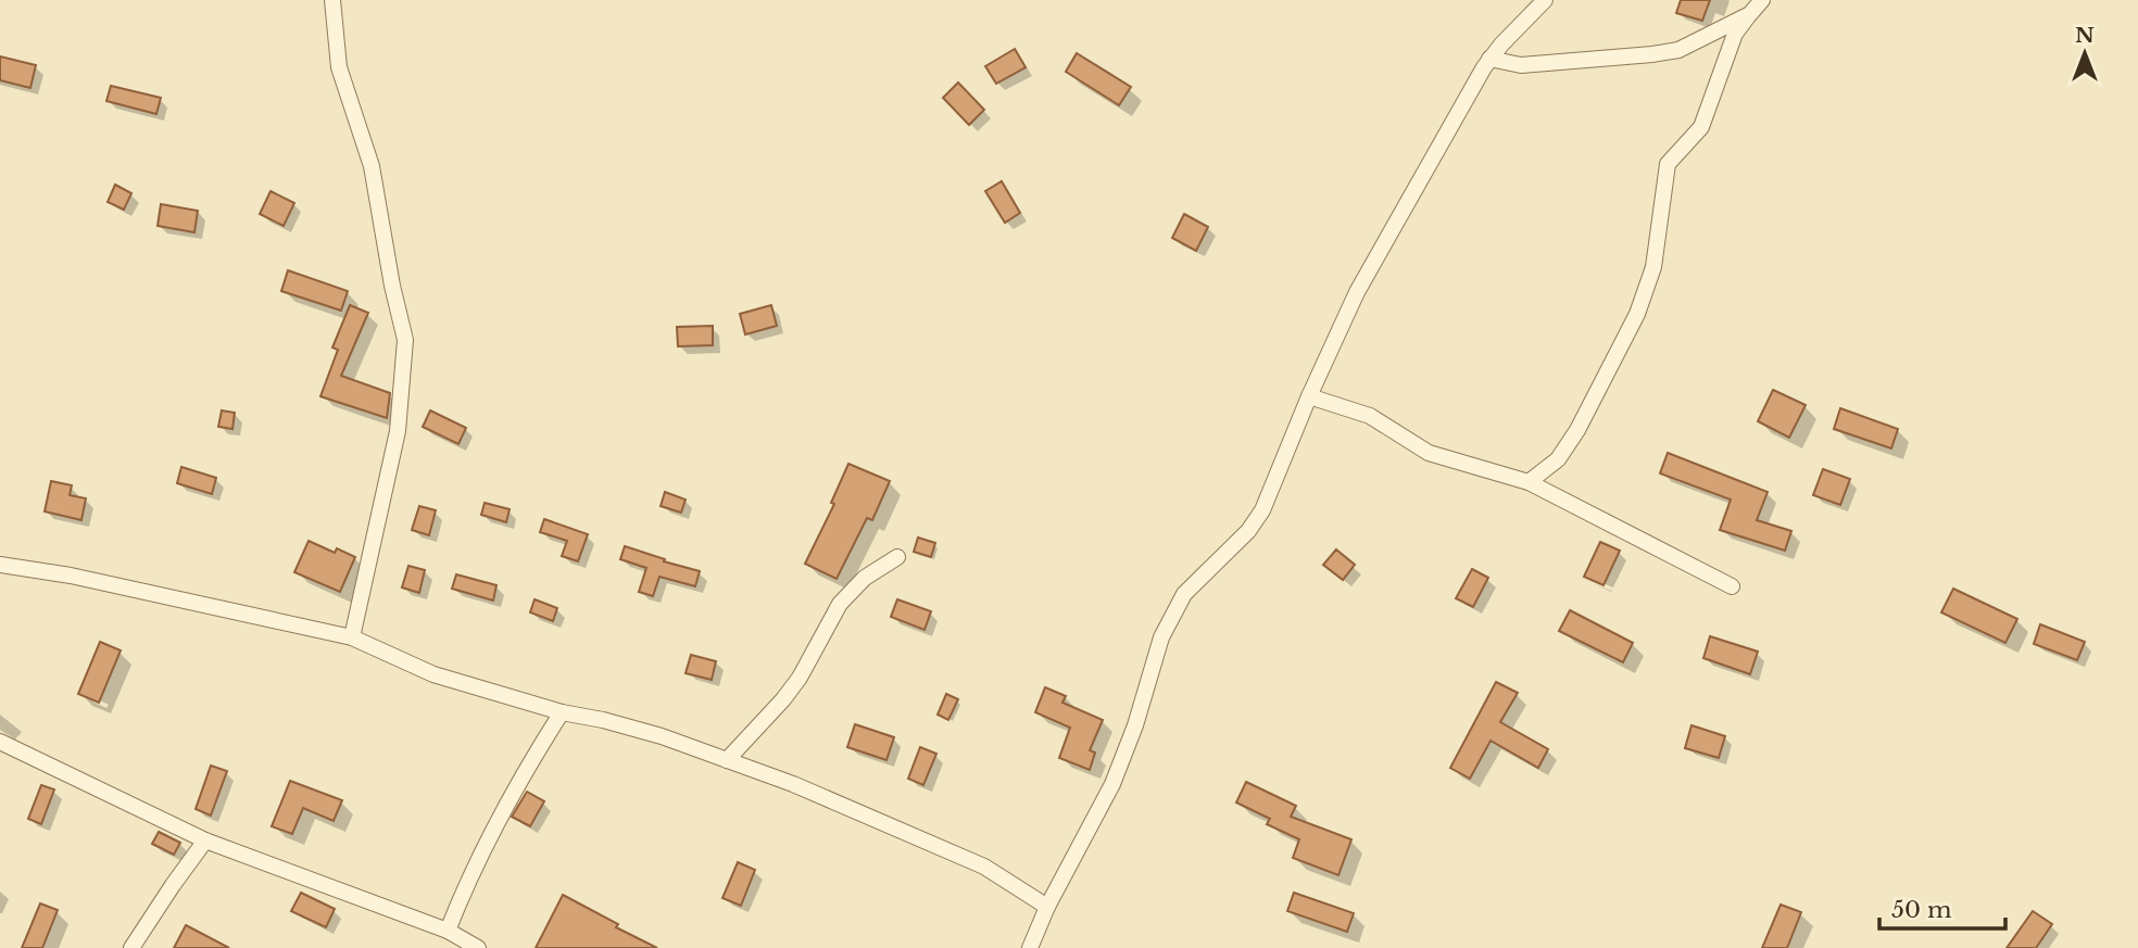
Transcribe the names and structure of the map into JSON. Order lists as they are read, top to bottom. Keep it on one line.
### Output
{"scale_bar":"50 m","north":"top"}
